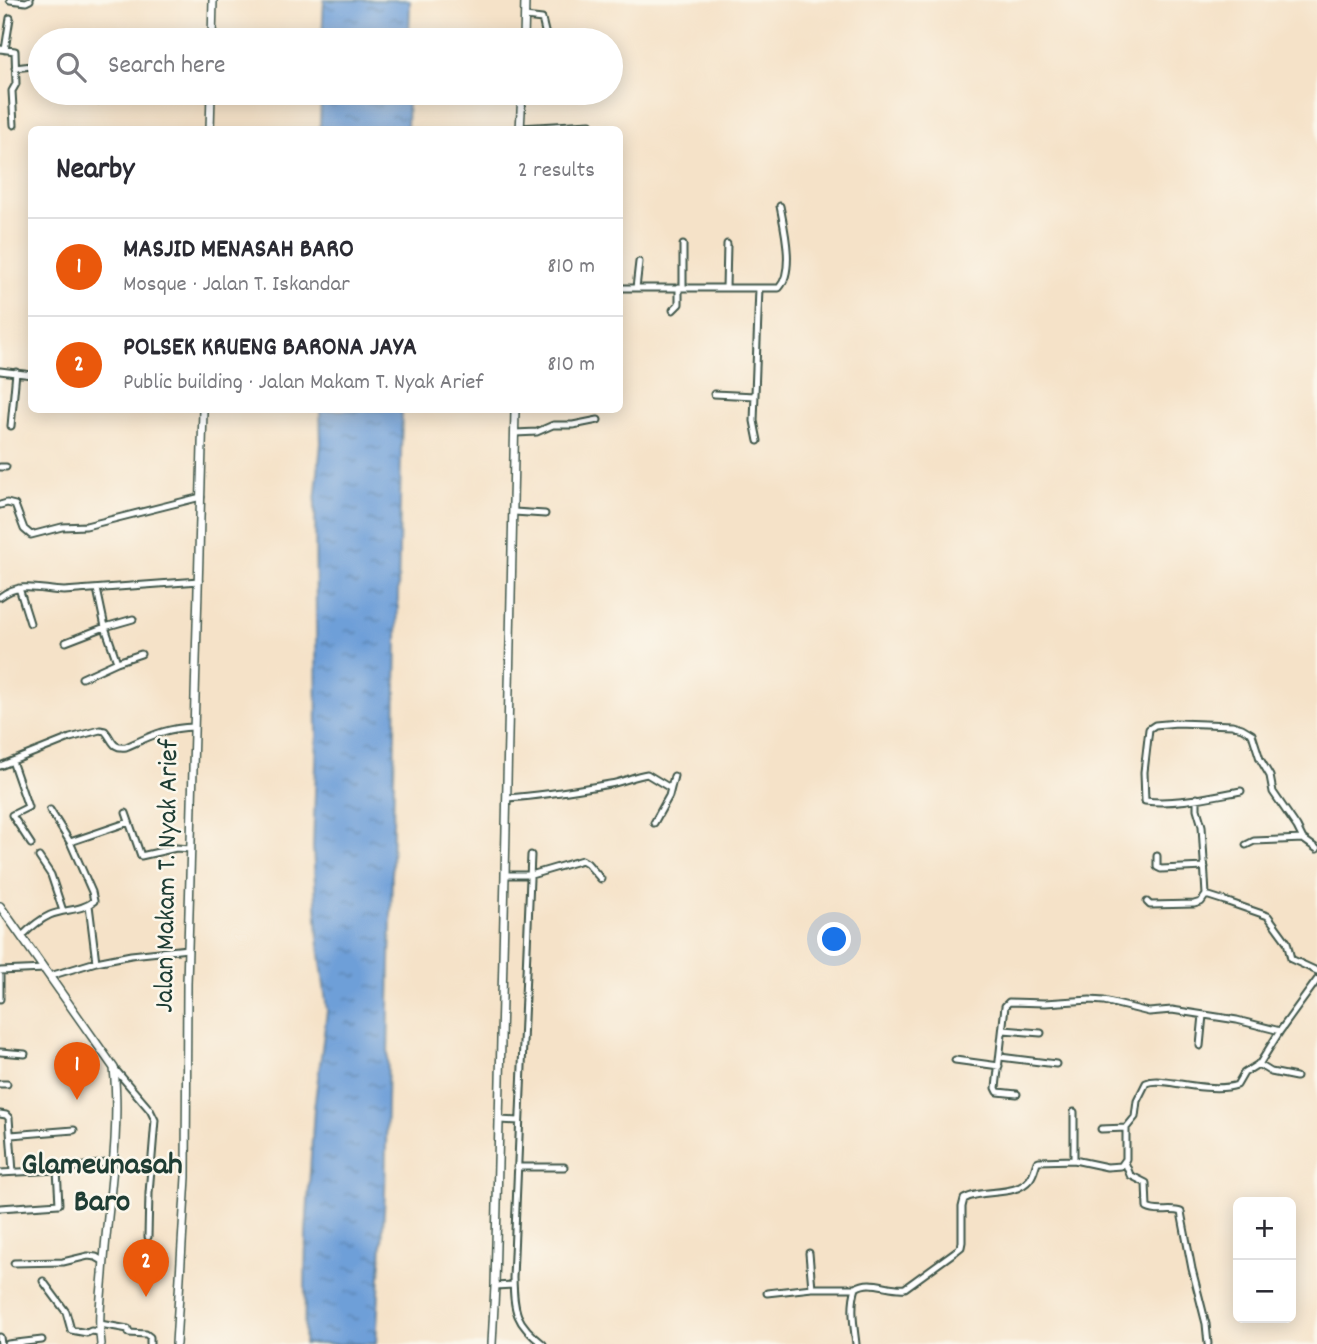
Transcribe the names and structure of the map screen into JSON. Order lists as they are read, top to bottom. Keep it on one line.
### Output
{"streets":{"street":["Jalan Makam T. Nyak Arief"]},"districts":["Glameunasah Baro"],"page":{"search":"Search here","heading":["Nearby","2 results"],"list":[{"mark":"1","name":"MASJID MENASAH BARO","note":"Mosque · Jalan T. Iskandar","value":"810 m"},{"mark":"2","name":"POLSEK KRUENG BARONA JAYA","note":"Public building · Jalan Makam T. Nyak Arief","value":"810 m"}],"pins":["1","2"],"map_buttons":["+","−"]}}
